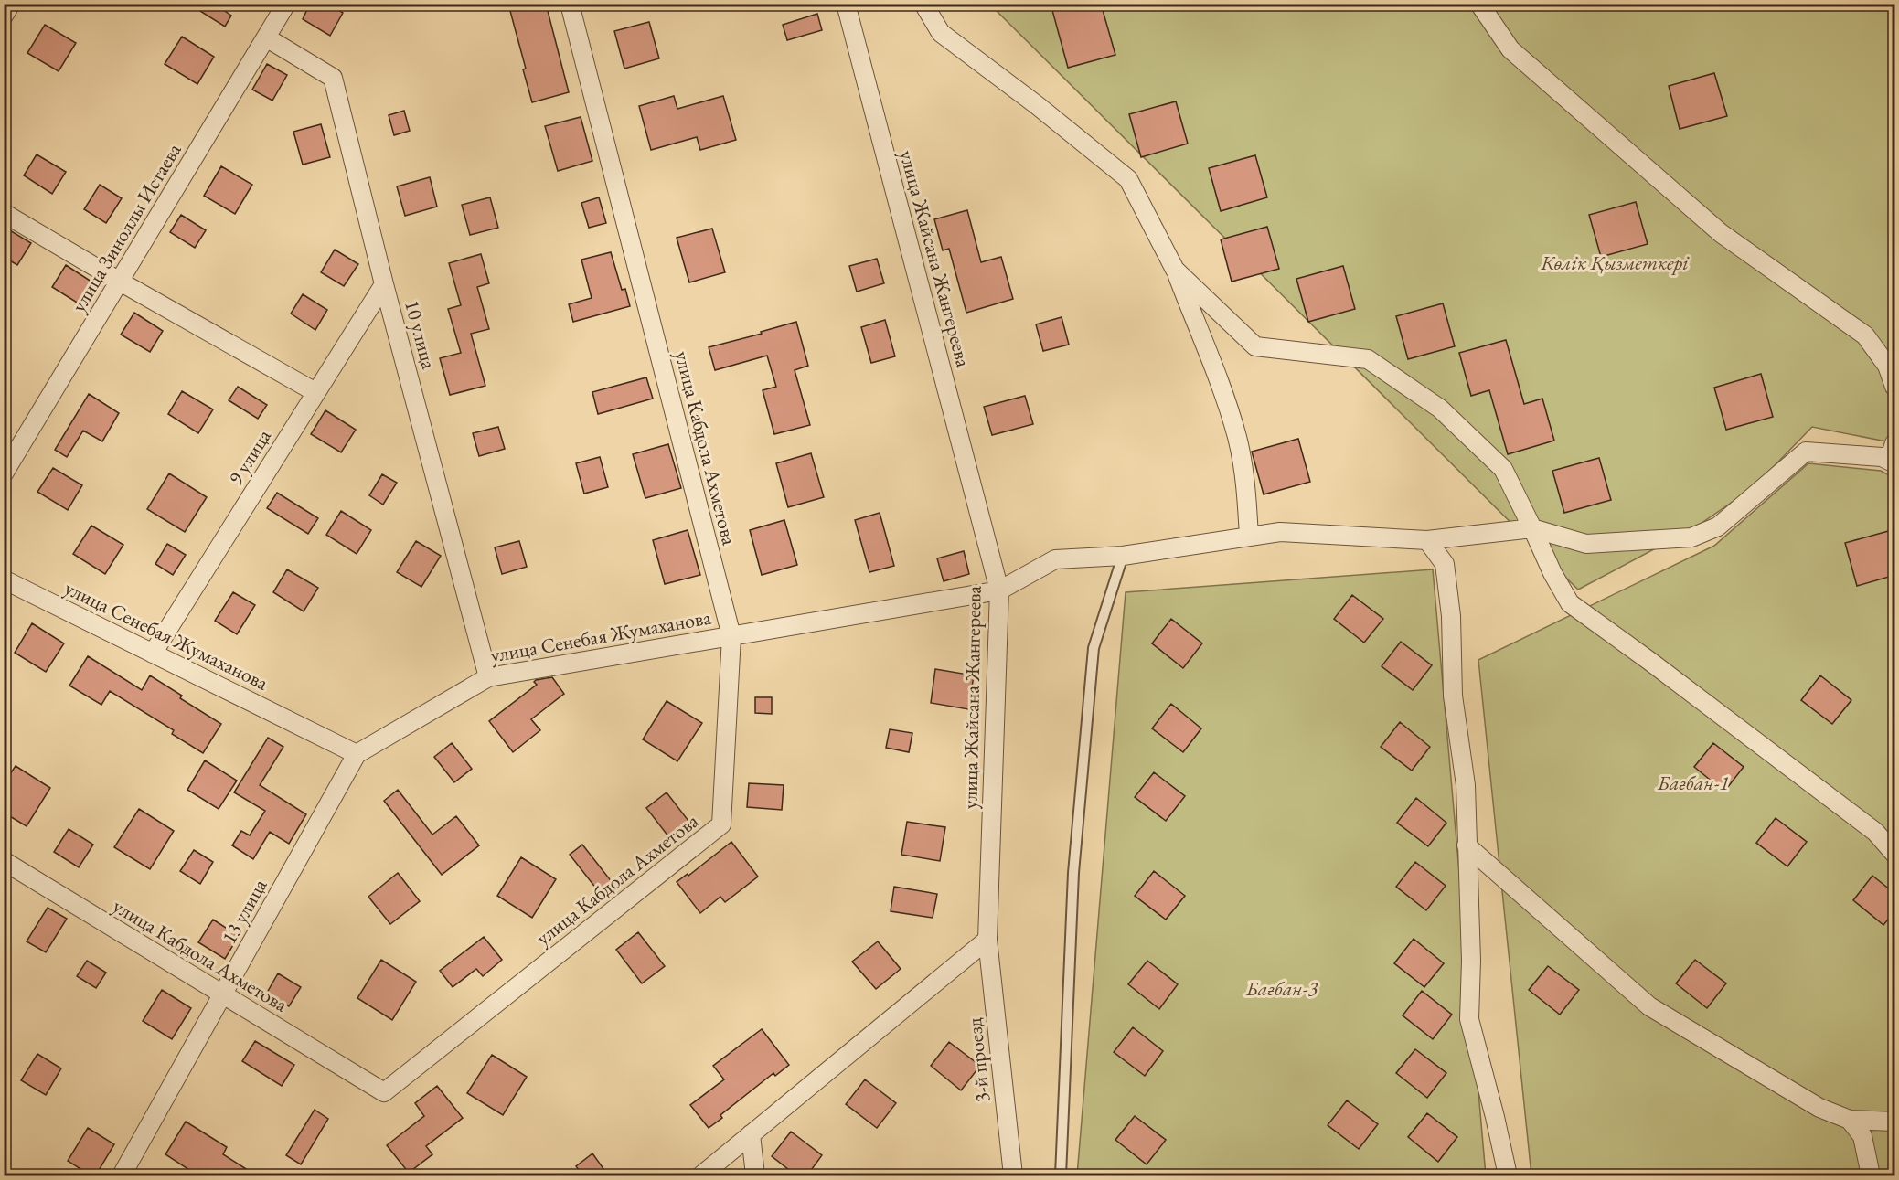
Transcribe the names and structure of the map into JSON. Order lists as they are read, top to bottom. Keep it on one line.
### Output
{"streets":{"street":["улица Зиноллы Истаева","улица Жайсана Жангереева","10 улица","улица Кабдола Ахметова","9 улица","улица Сенебая Жумаханова","13 улица","3-й проезд"]},"crossings":[["улица Зиноллы Истаева","10 улица"],["улица Жайсана Жангереева","улица Сенебая Жумаханова"],["улица Жайсана Жангереева","3-й проезд"],["10 улица","9 улица"],["10 улица","улица Сенебая Жумаханова"],["улица Кабдола Ахметова","улица Сенебая Жумаханова"],["улица Кабдола Ахметова","13 улица"],["9 улица","улица Сенебая Жумаханова"],["улица Сенебая Жумаханова","13 улица"]],"parks":["Көлік Қызметкері","Бағбан-1","Бағбан-3"]}
